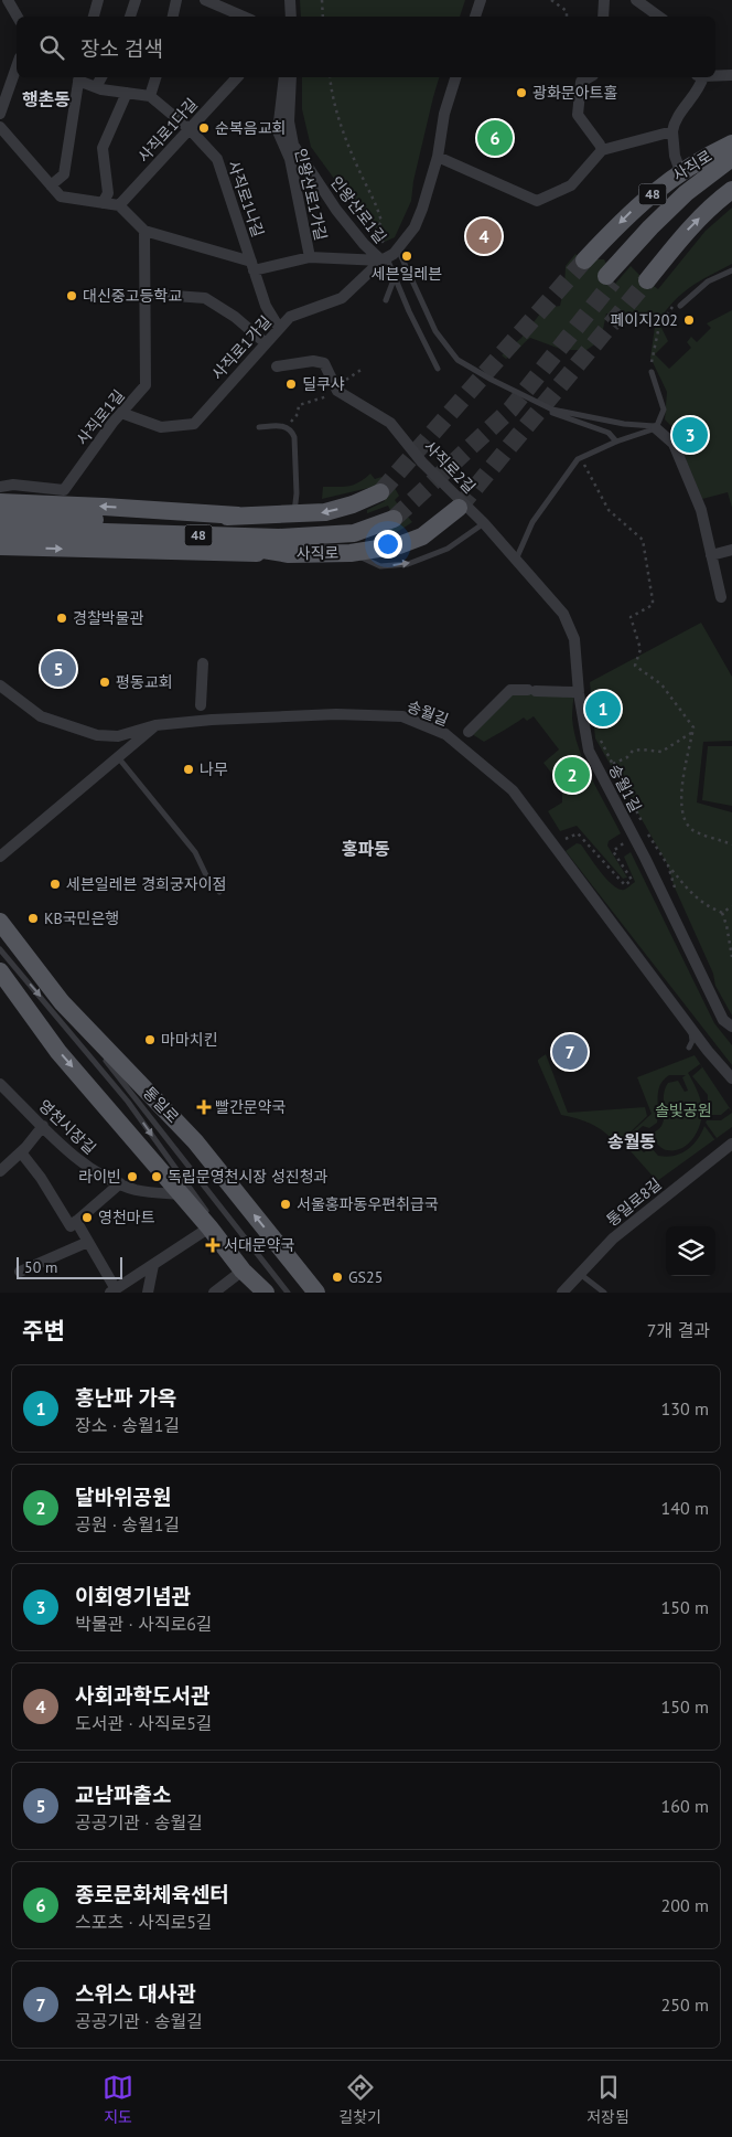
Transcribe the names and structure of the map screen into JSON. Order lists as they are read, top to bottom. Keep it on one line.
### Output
{"streets":{"main road":["사직로","48","통일로"],"street":["사직로1다길","인왕산로1가길","사직로1나길","인왕산로1길","사직로1가길","사직로1길","사직로2길","송월길","송월1길","영천시장길","통일로8길"]},"crossings":[["사직로1다길","사직로1나길"],["인왕산로1가길","사직로1나길"],["인왕산로1가길","인왕산로1길"],["인왕산로1가길","사직로1가길"],["사직로1나길","사직로1가길"],["사직로1나길","사직로1길"],["인왕산로1길","사직로1가길"],["사직로1가길","사직로1길"],["사직로2길","송월1길"]],"districts":["행촌동","홍파동","송월동"],"parks":["솔빛공원"],"places":{"other":["광화문아트홀","순복음교회","세븐일레븐","대신중고등학교","페이지202","딜쿠샤","경찰박물관","평동교회","나무","세븐일레븐 경희궁자이점","KB국민은행","마마치킨","라이빈","독립문영천시장 성진청과","서울홍파동우편취급국","영천마트","GS25"],"health":["빨간문약국","서대문약국"]},"scale_bar":"50 m","page":{"search":"장소 검색","pins":["6","4","3","5","1","2","7"],"scale":"50 m","heading":["주변","7개 결과"],"list":[{"mark":"1","name":"홍난파 가옥","note":"장소 · 송월1길","value":"130 m"},{"mark":"2","name":"달바위공원","note":"공원 · 송월1길","value":"140 m"},{"mark":"3","name":"이회영기념관","note":"박물관 · 사직로6길","value":"150 m"},{"mark":"4","name":"사회과학도서관","note":"도서관 · 사직로5길","value":"150 m"},{"mark":"5","name":"교남파출소","note":"공공기관 · 송월길","value":"160 m"},{"mark":"6","name":"종로문화체육센터","note":"스포츠 · 사직로5길","value":"200 m"},{"mark":"7","name":"스위스 대사관","note":"공공기관 · 송월길","value":"250 m"}],"nav":["지도","길찾기","저장됨"]}}
